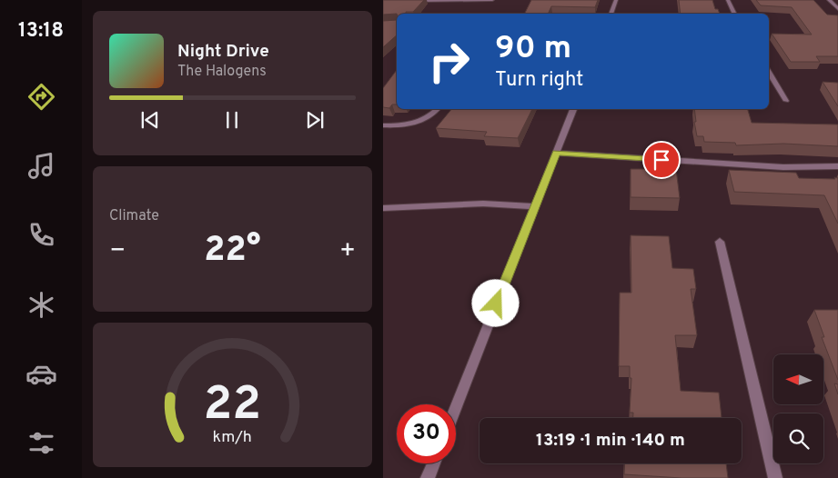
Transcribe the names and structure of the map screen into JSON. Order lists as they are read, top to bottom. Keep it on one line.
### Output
{"north":"left","page":{"tabs":"13:18","turn":["90 m","Turn right"],"song":["Night Drive","The Halogens"],"tile":"Climate","heat":["−","22°","+"],"limit":"30","trip":"13:19 · 1 min · 140 m","gauge":["22","km/h"]}}
